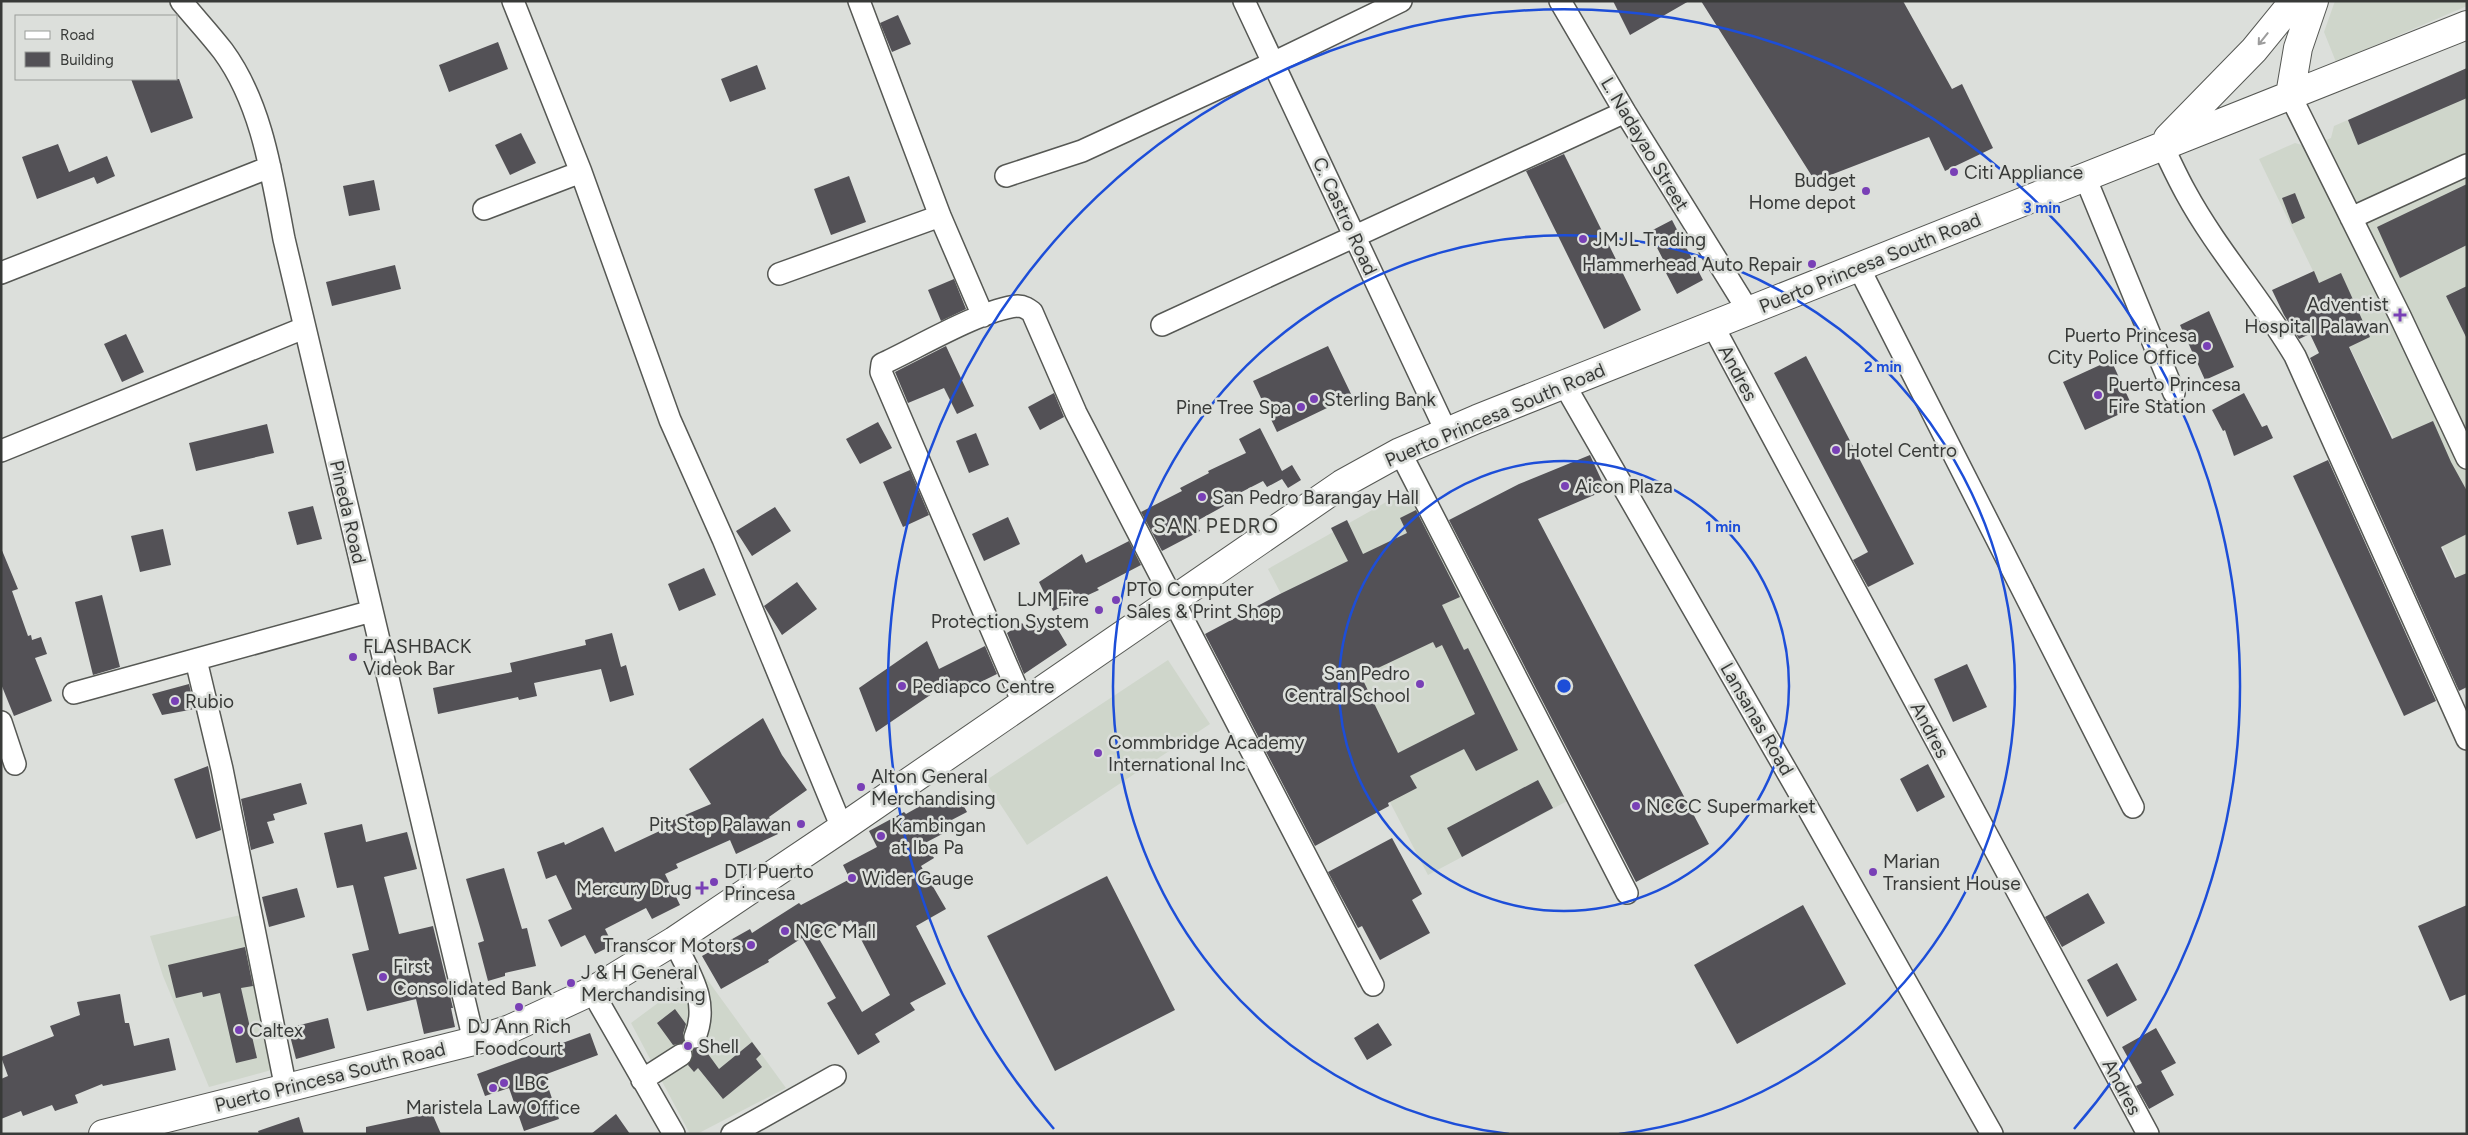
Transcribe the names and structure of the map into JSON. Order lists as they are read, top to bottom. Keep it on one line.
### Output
{"streets":{"main road":["Puerto Princesa South Road"],"street":["L. Nadayao Street","C. Castro Road","Andres","Pineda Road","Lansanas Road"]},"crossings":[["L. Nadayao Street","Puerto Princesa South Road"],["C. Castro Road","Puerto Princesa South Road"],["Puerto Princesa South Road","Andres"],["Puerto Princesa South Road","Pineda Road"],["Puerto Princesa South Road","Lansanas Road"]],"districts":["SAN PEDRO"],"places":{"other":["Citi Appliance","Budget Home depot","JMJL Trading","Hammerhead Auto Repair","Puerto Princesa City Police Office","Puerto Princesa Fire Station","Sterling Bank","Pine Tree Spa","Hotel Centro","Aicon Plaza","San Pedro Barangay Hall","PTO Computer Sales & Print Shop","LJM Fire Protection System","FLASHBACK Videok Bar","San Pedro Central School","Pediapco Centre","Rubio","Commbridge Academy International Inc","Alton General Merchandising","NCCC Supermarket","Pit Stop Palawan","Kambingan at Iba Pa","Marian Transient House","Wider Gauge","DTI Puerto Princesa","NCC Mall","Transcor Motors","First Consolidated Bank","J & H General Merchandising","DJ Ann Rich Foodcourt","Caltex","Shell","LBC","Maristela Law Office"],"health":["Adventist Hospital Palawan","Mercury Drug"]},"legend":["Road","Building"],"rings":["3 min","2 min","1 min"]}
